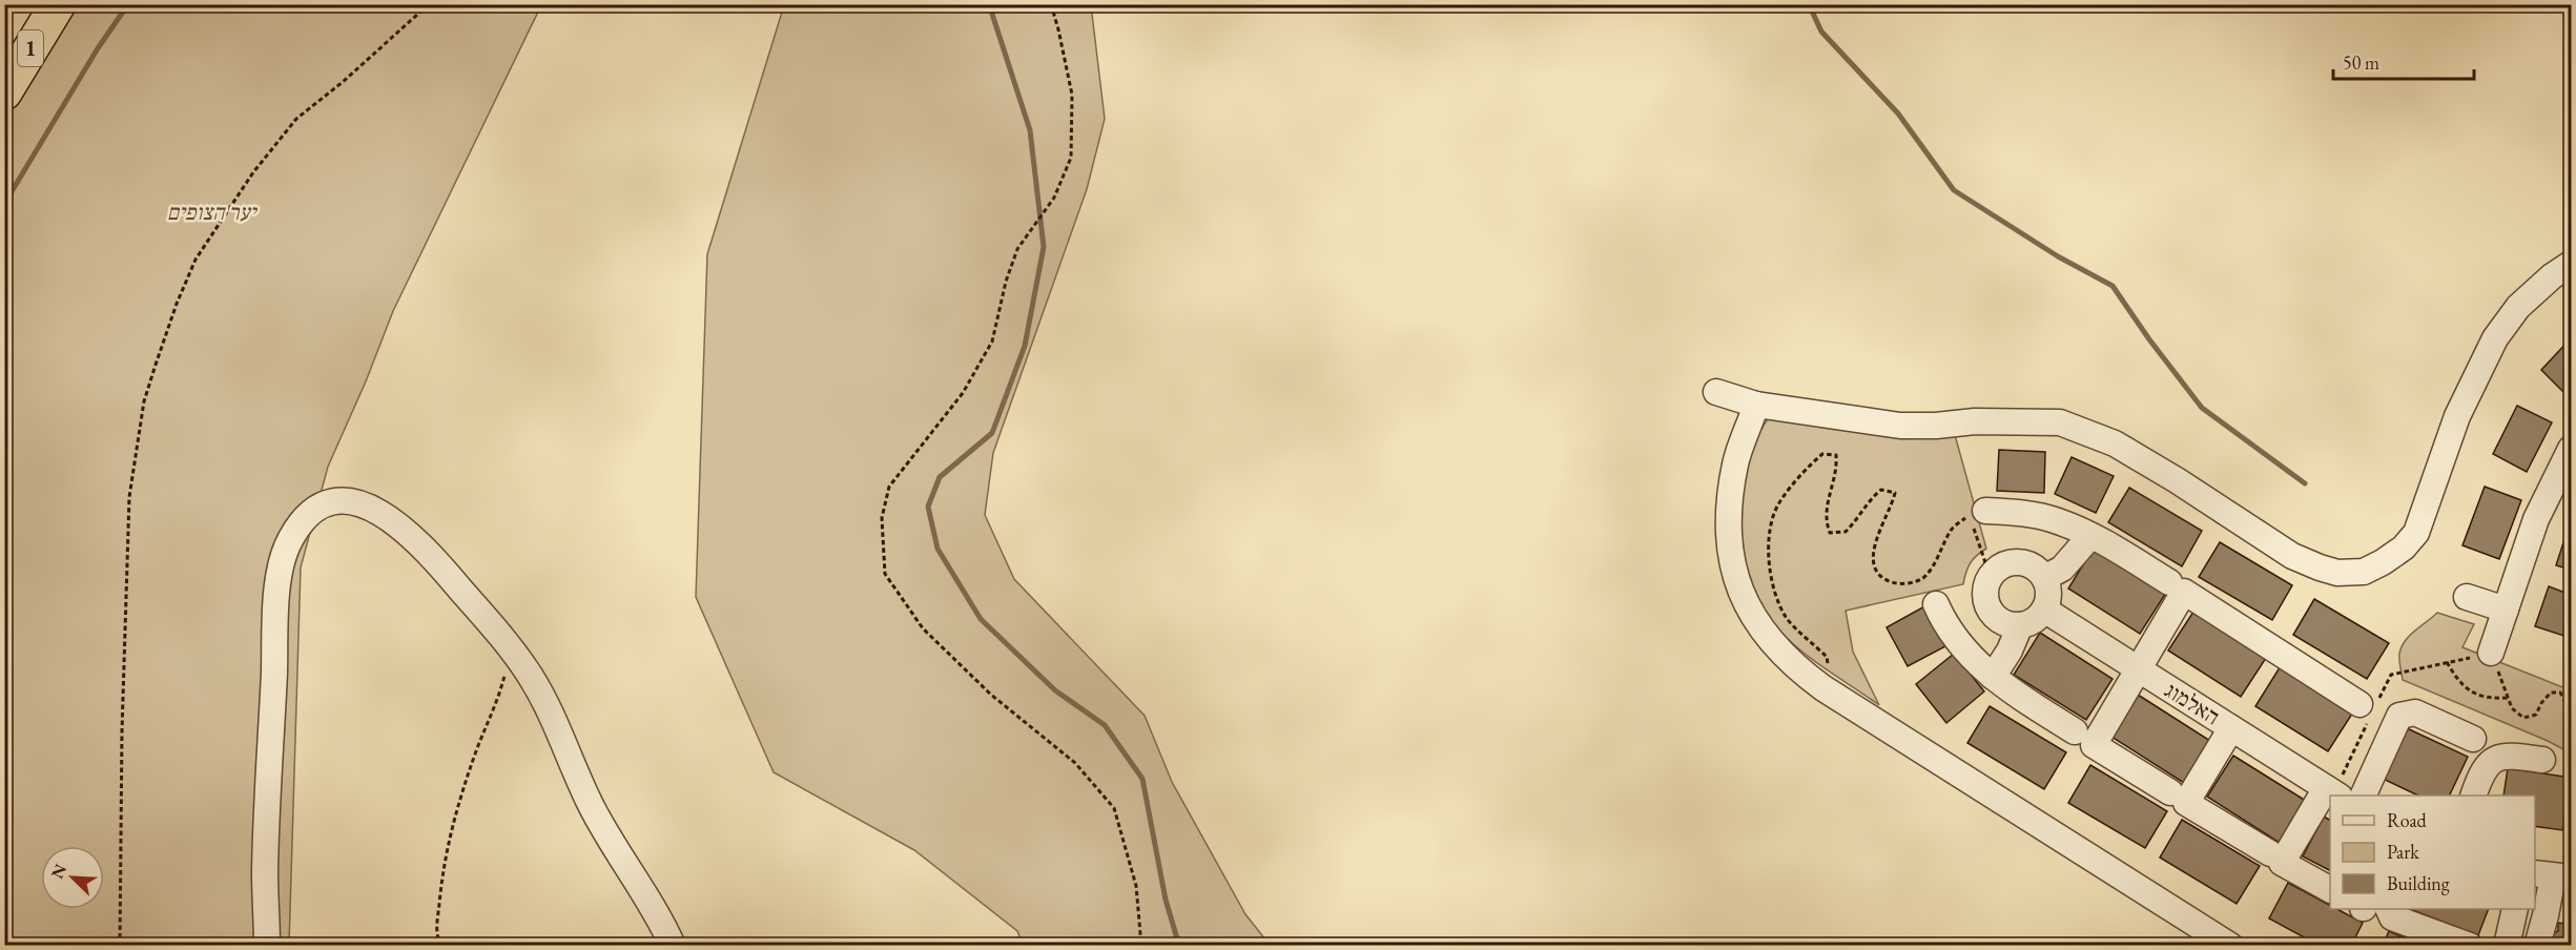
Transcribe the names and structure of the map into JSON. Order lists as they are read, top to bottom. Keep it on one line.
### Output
{"streets":{"highway":["1"],"street":["האלמוג"]},"parks":["יער הצופים"],"legend":["Road","Park","Building"],"scale_bar":"50 m","north":"top left"}
